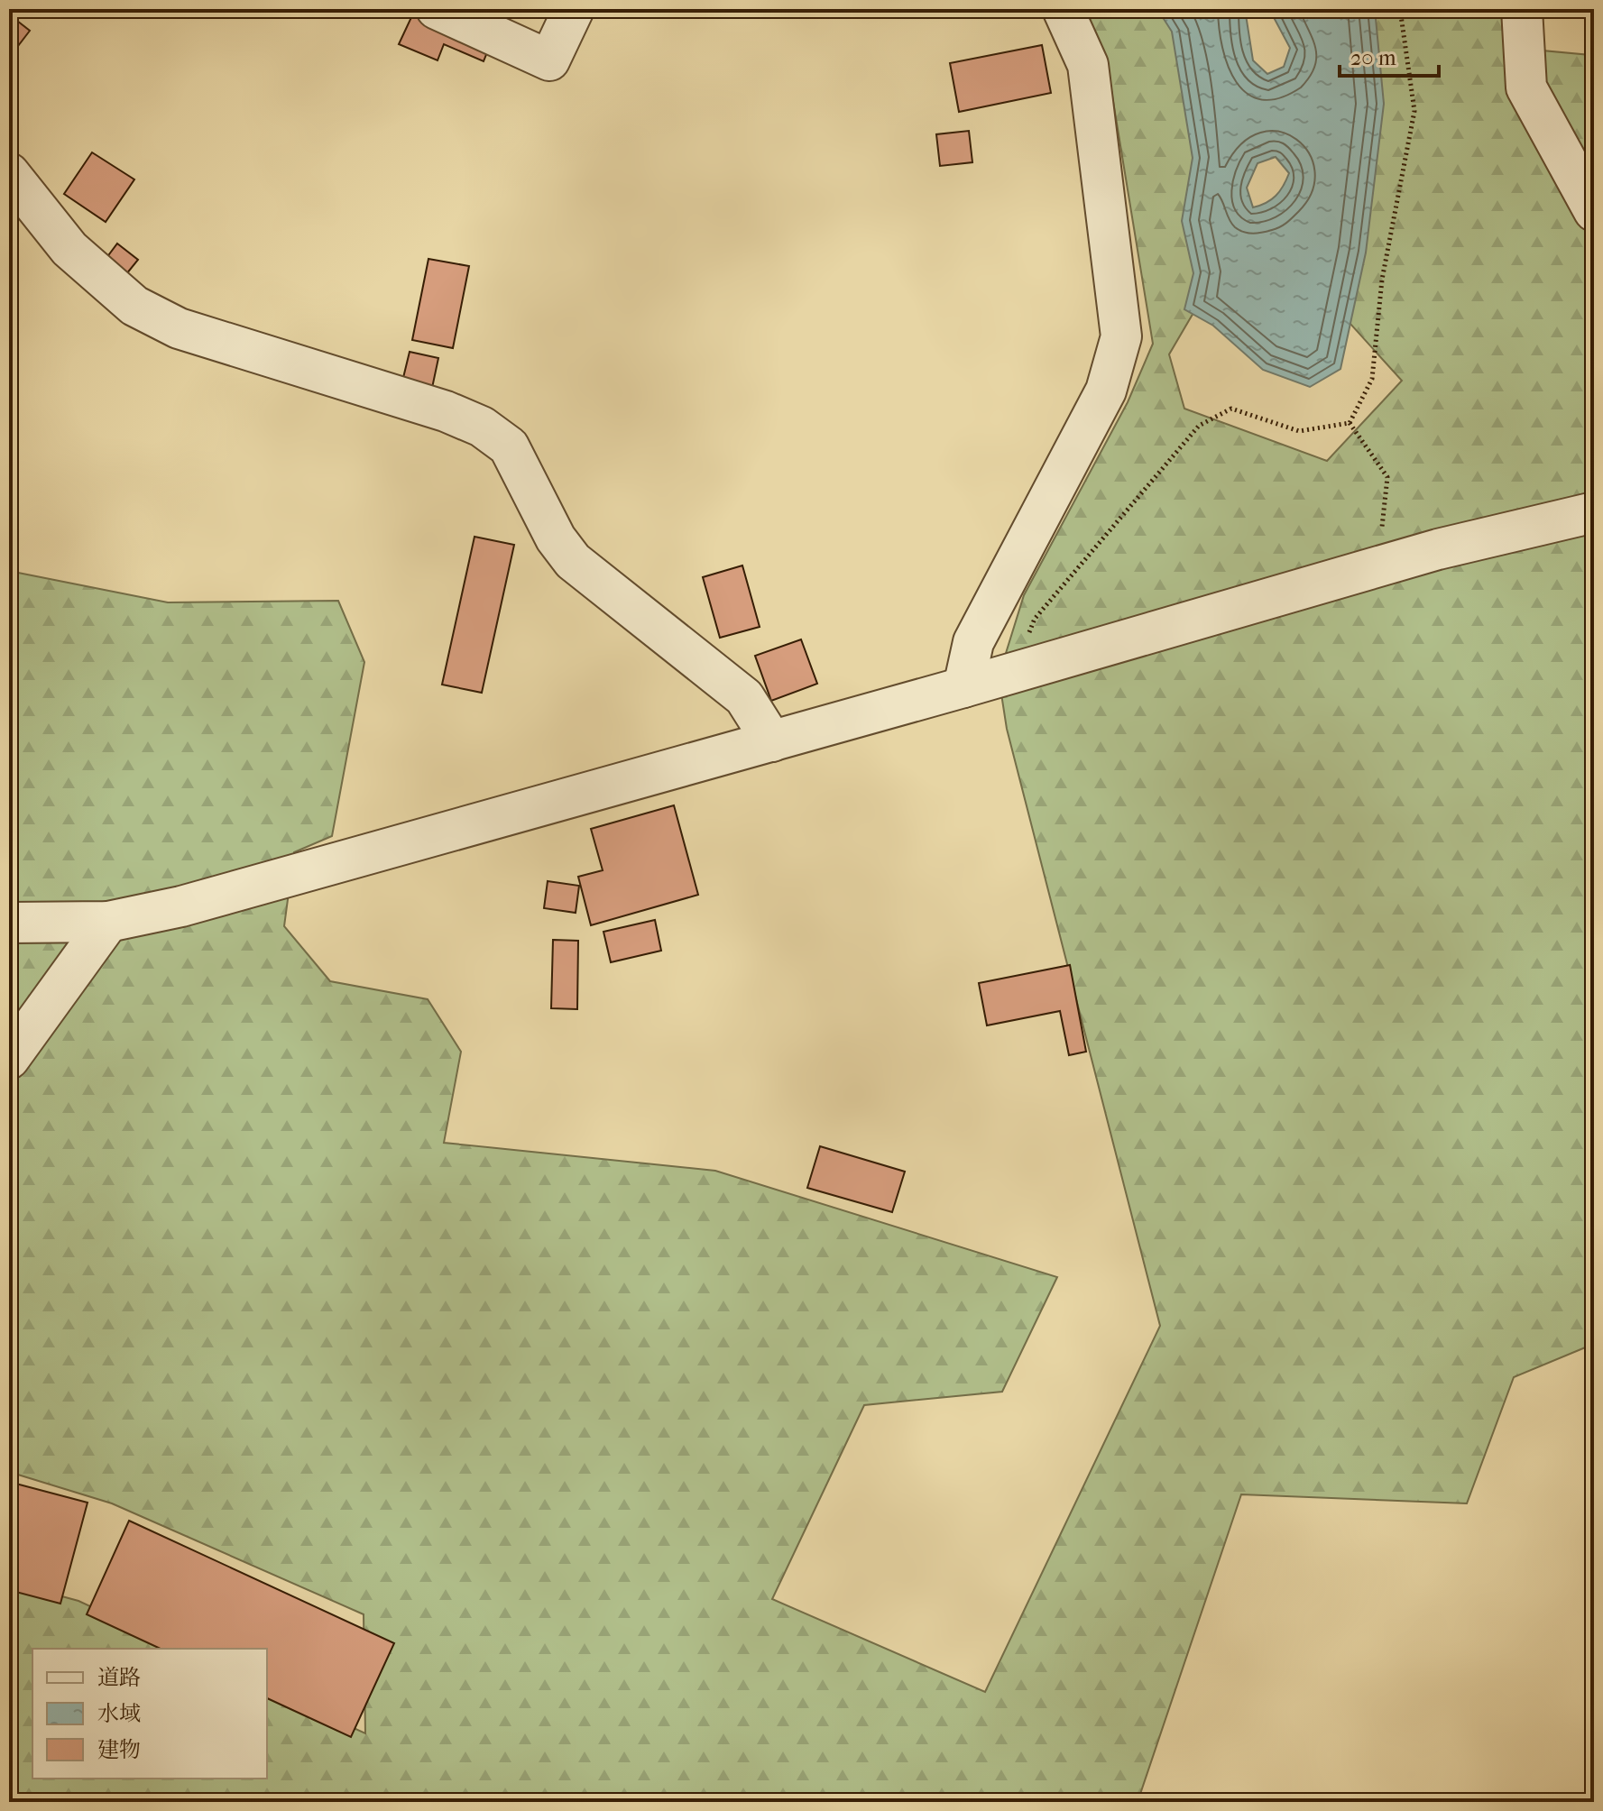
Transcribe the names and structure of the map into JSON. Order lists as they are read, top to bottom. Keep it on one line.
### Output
{"legend":["道路","水域","建物"],"scale_bar":"20 m"}
